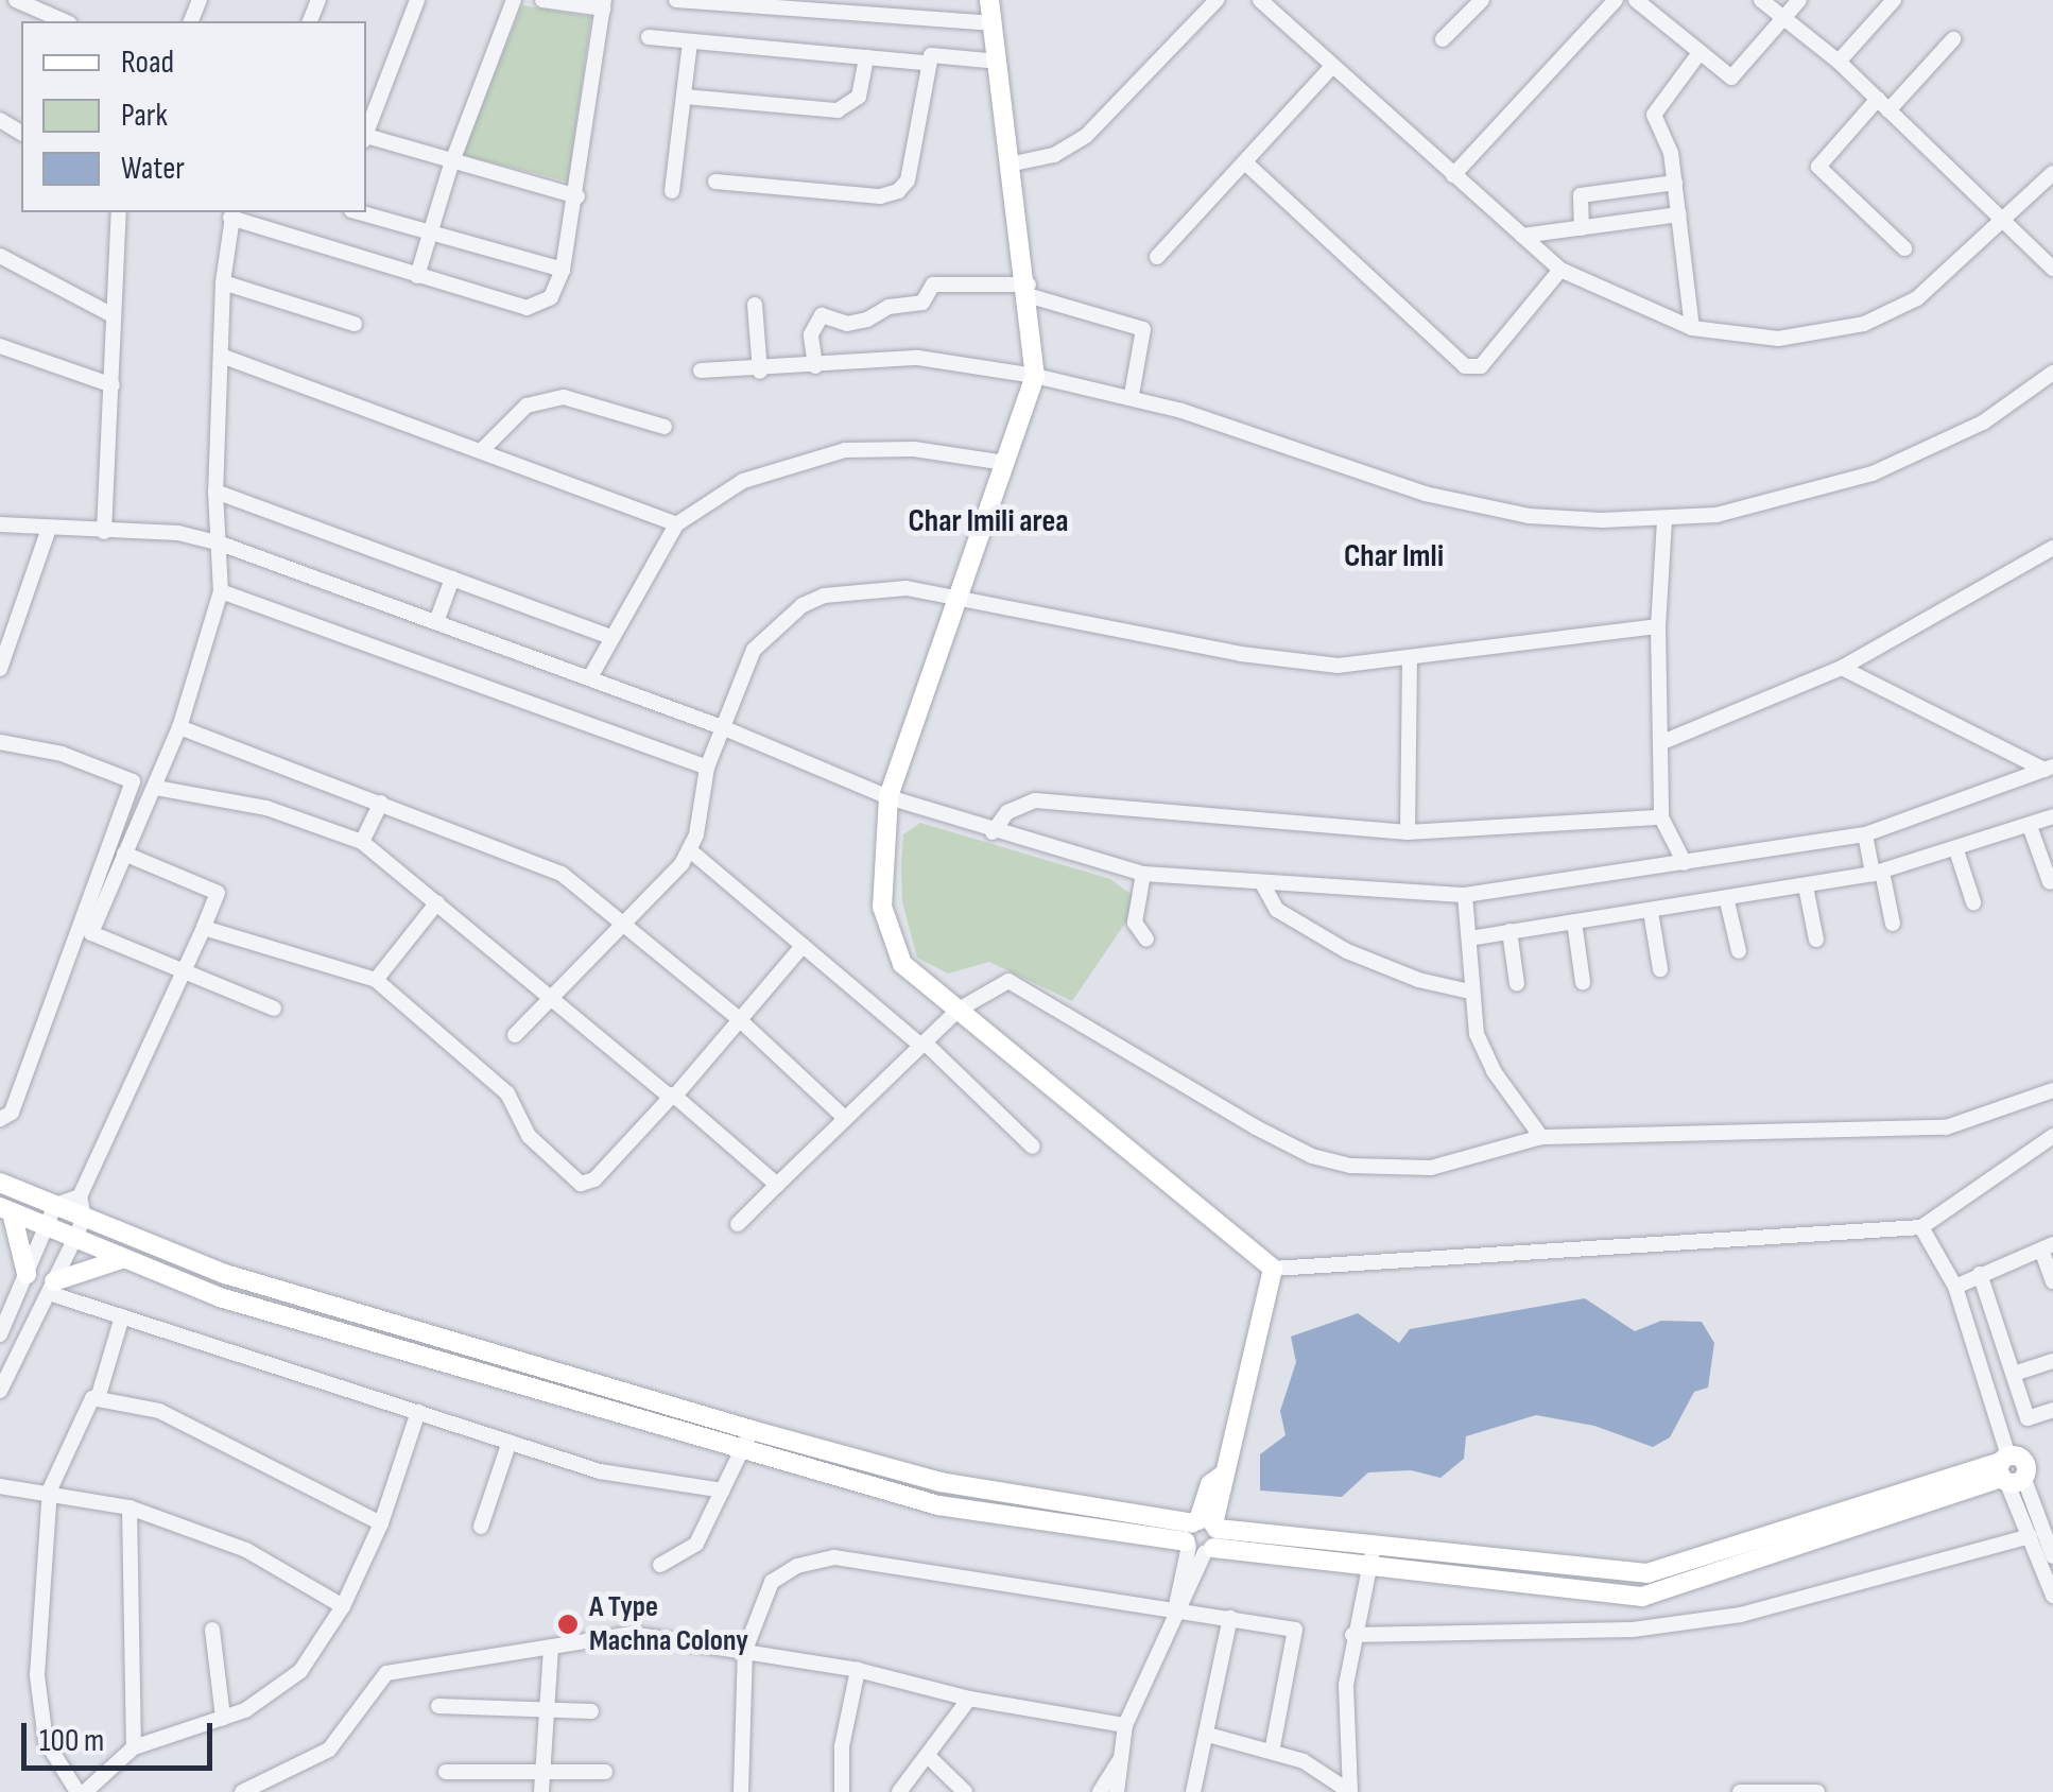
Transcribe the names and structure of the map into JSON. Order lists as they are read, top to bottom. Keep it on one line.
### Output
{"districts":["Char Imili area","Char Imli"],"places":["A Type Machna Colony"],"legend":["Road","Park","Water"],"scale_bar":"100 m"}
